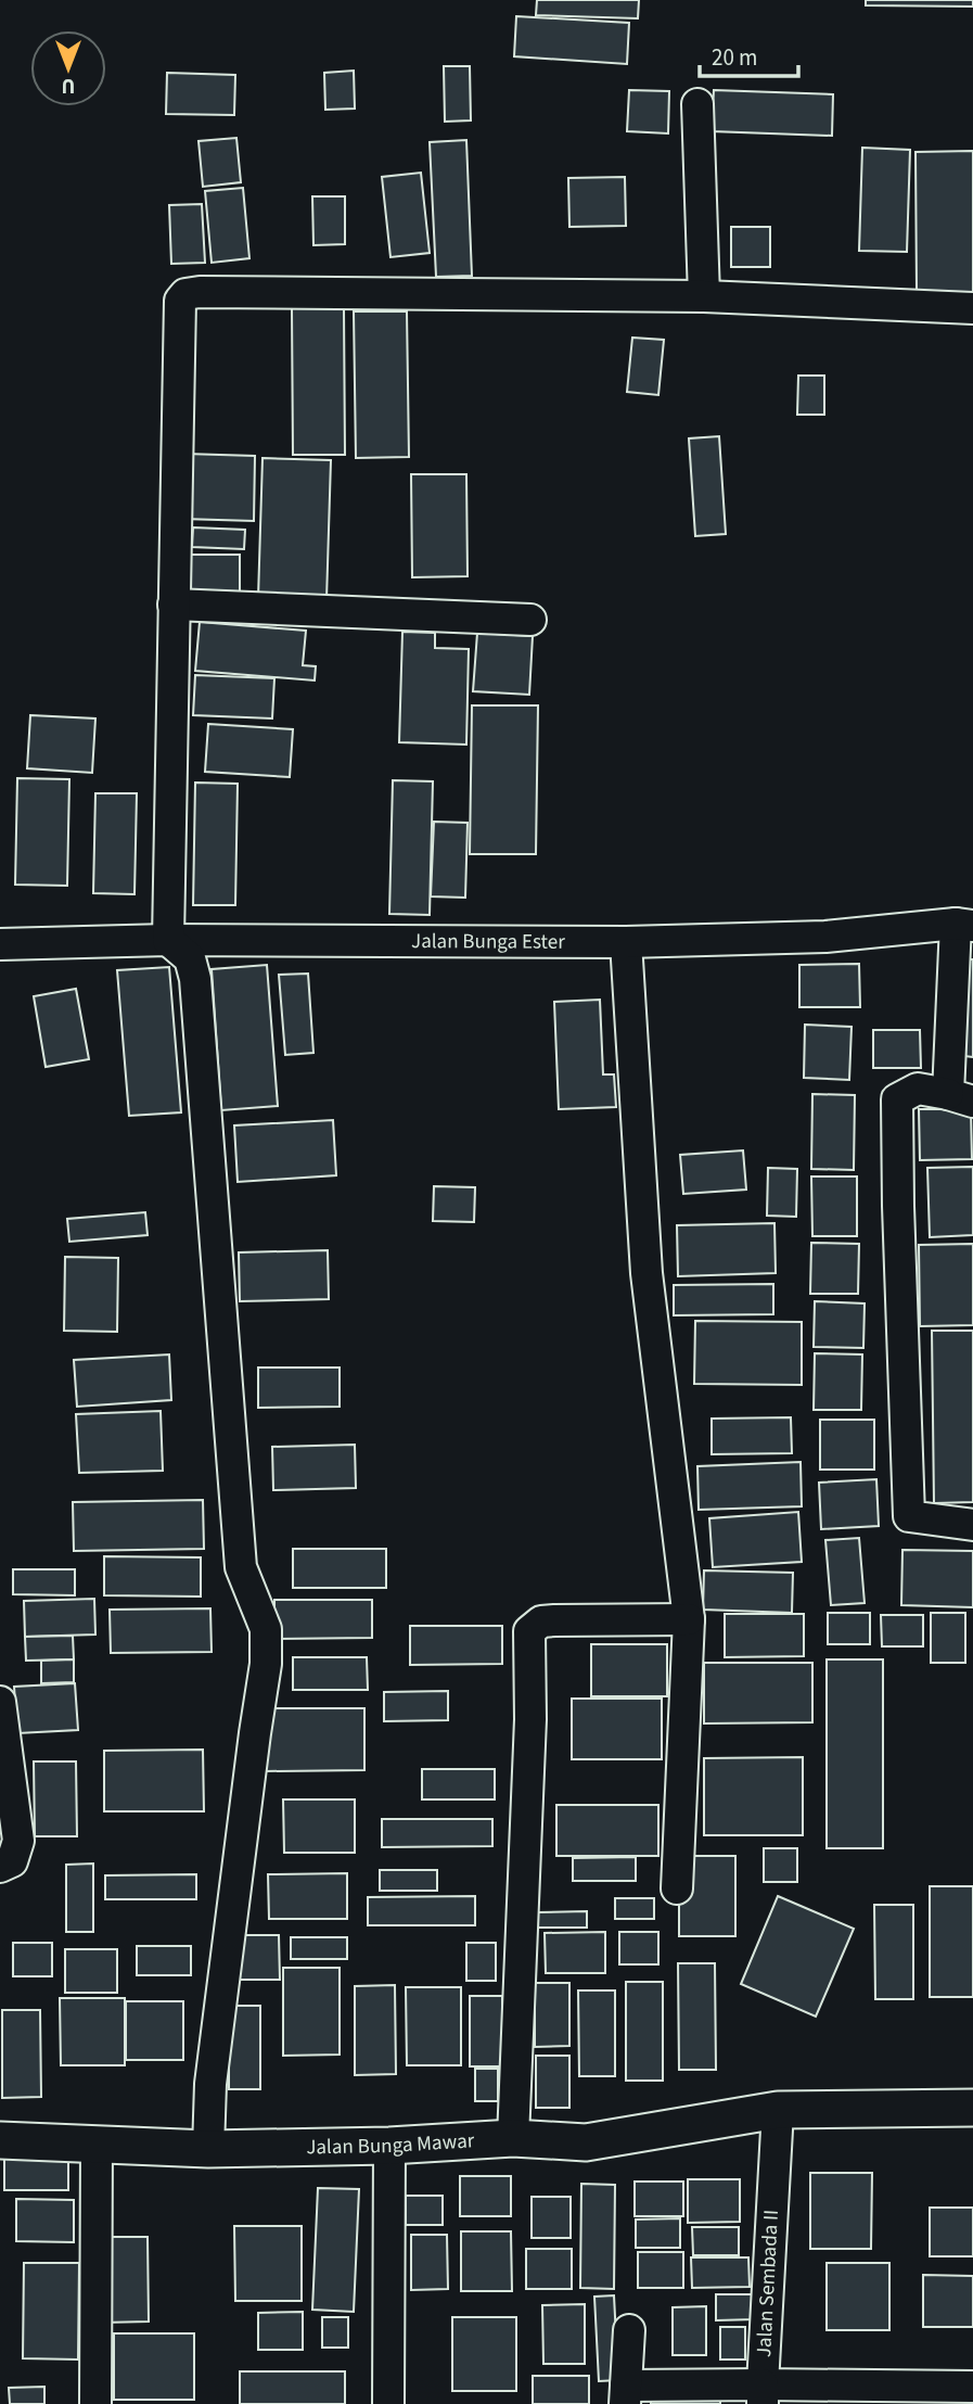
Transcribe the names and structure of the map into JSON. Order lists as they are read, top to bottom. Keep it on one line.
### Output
{"streets":{"street":["Jalan Bunga Ester","Jalan Bunga Mawar","Jalan Sembada II"]},"crossings":[["Jalan Bunga Mawar","Jalan Sembada II"]],"scale_bar":"20 m","north":"bottom"}
